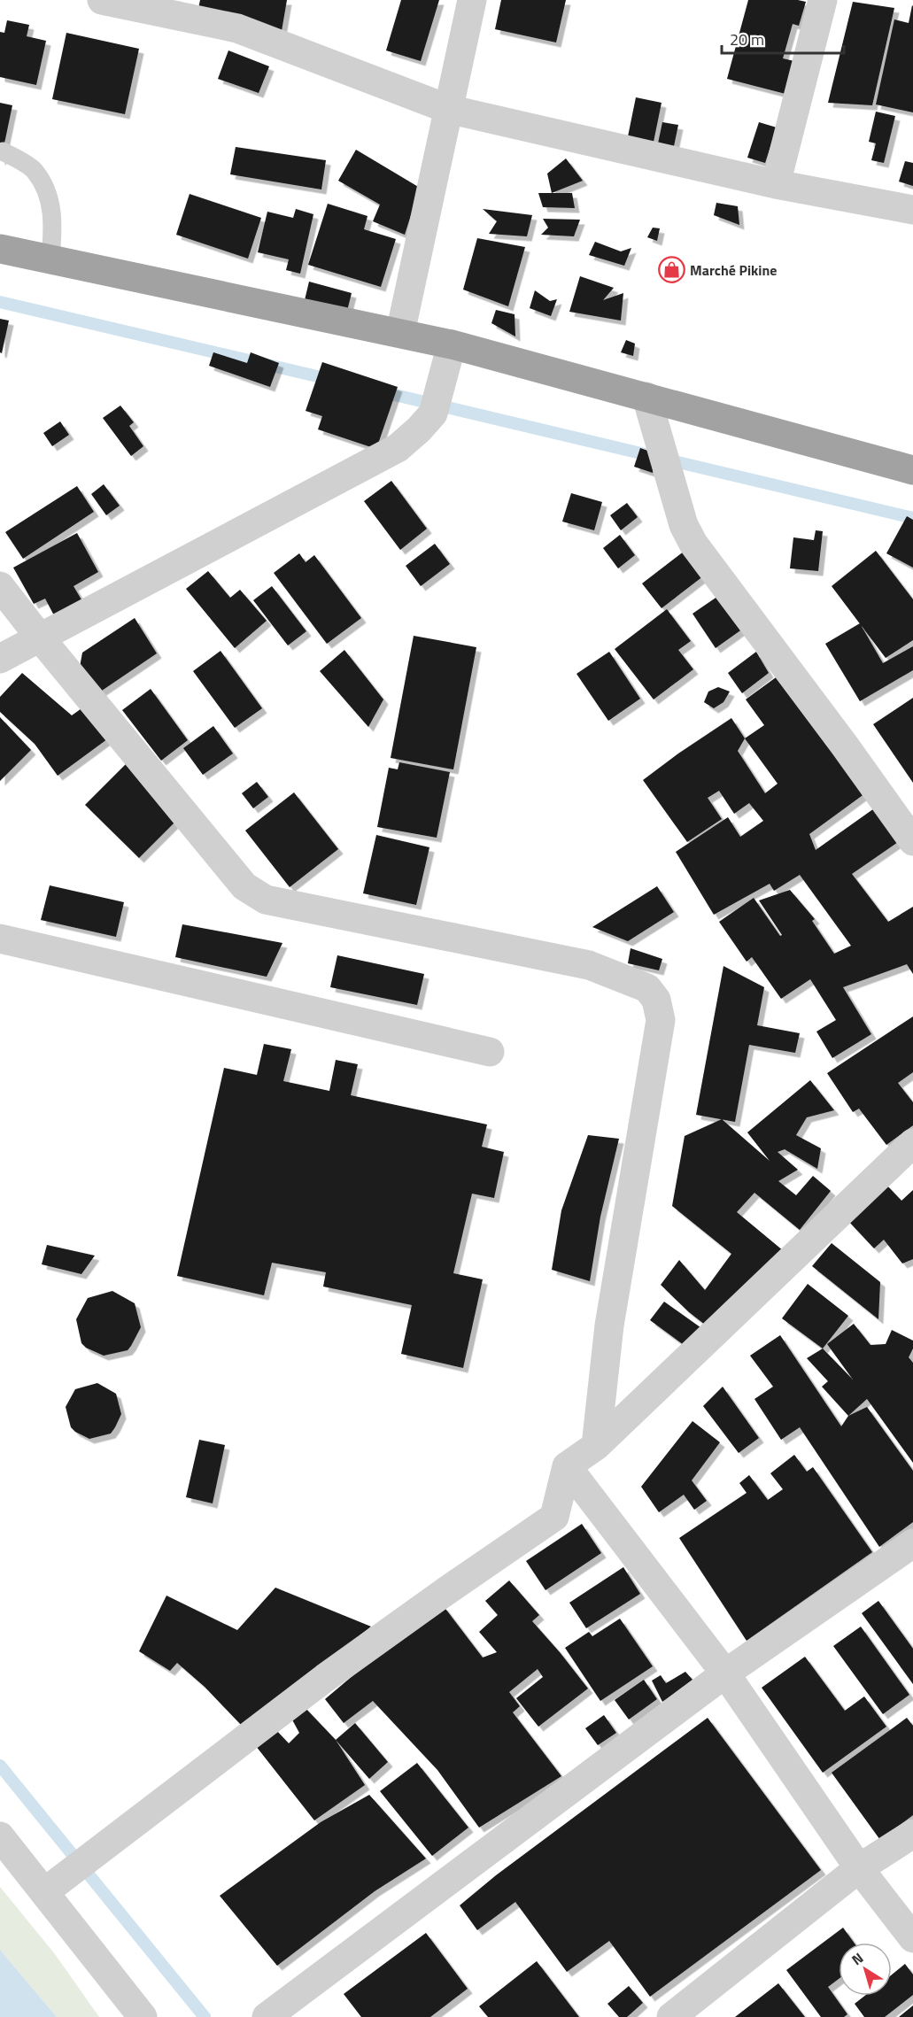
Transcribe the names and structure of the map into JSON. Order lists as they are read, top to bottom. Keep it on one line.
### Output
{"places":{"shop":["Marché Pikine"]},"scale_bar":"20 m","north":"top left"}
